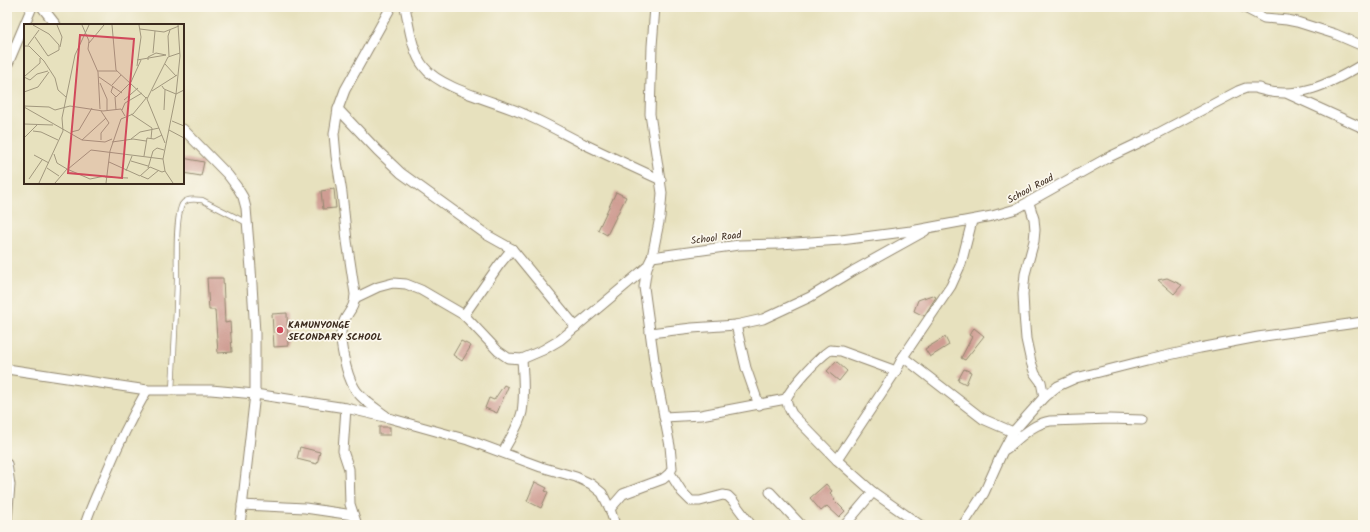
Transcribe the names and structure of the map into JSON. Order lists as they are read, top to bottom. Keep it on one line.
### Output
{"streets":{"street":["School Road"]},"places":["KAMUNYONGE SECONDARY SCHOOL"]}
